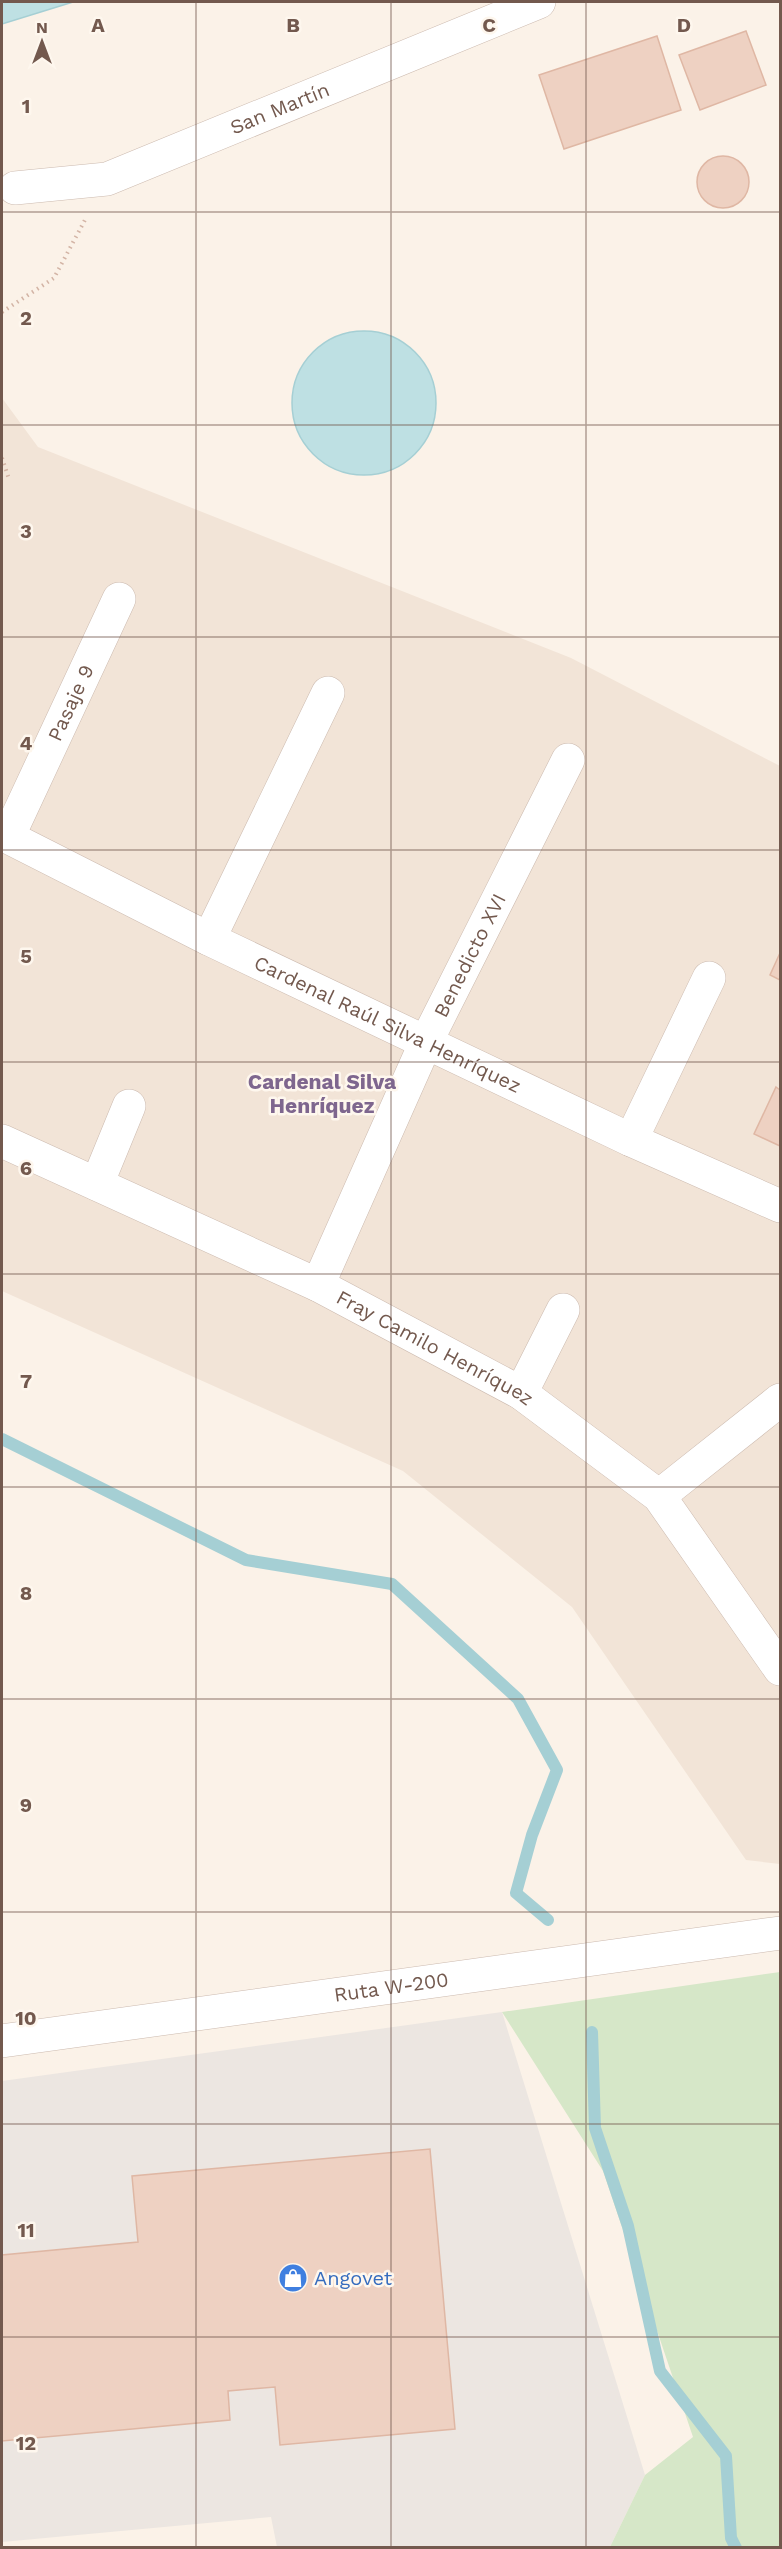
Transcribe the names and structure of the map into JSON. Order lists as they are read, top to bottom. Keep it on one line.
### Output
{"streets":{"street":["San Martín","Pasaje 9","Benedicto XVI","Cardenal Raúl Silva Henríquez","Fray Camilo Henríquez","Ruta W-200"]},"crossings":[["Pasaje 9","Cardenal Raúl Silva Henríquez"],["Benedicto XVI","Cardenal Raúl Silva Henríquez"],["Benedicto XVI","Fray Camilo Henríquez"]],"districts":["Cardenal Silva Henríquez"],"places":{"shop":["Angovet"]},"north":"top","grid":{"columns":["A","B","C","D"],"rows":["1","2","3","4","5","6","7","8","9","10","11","12"]}}
